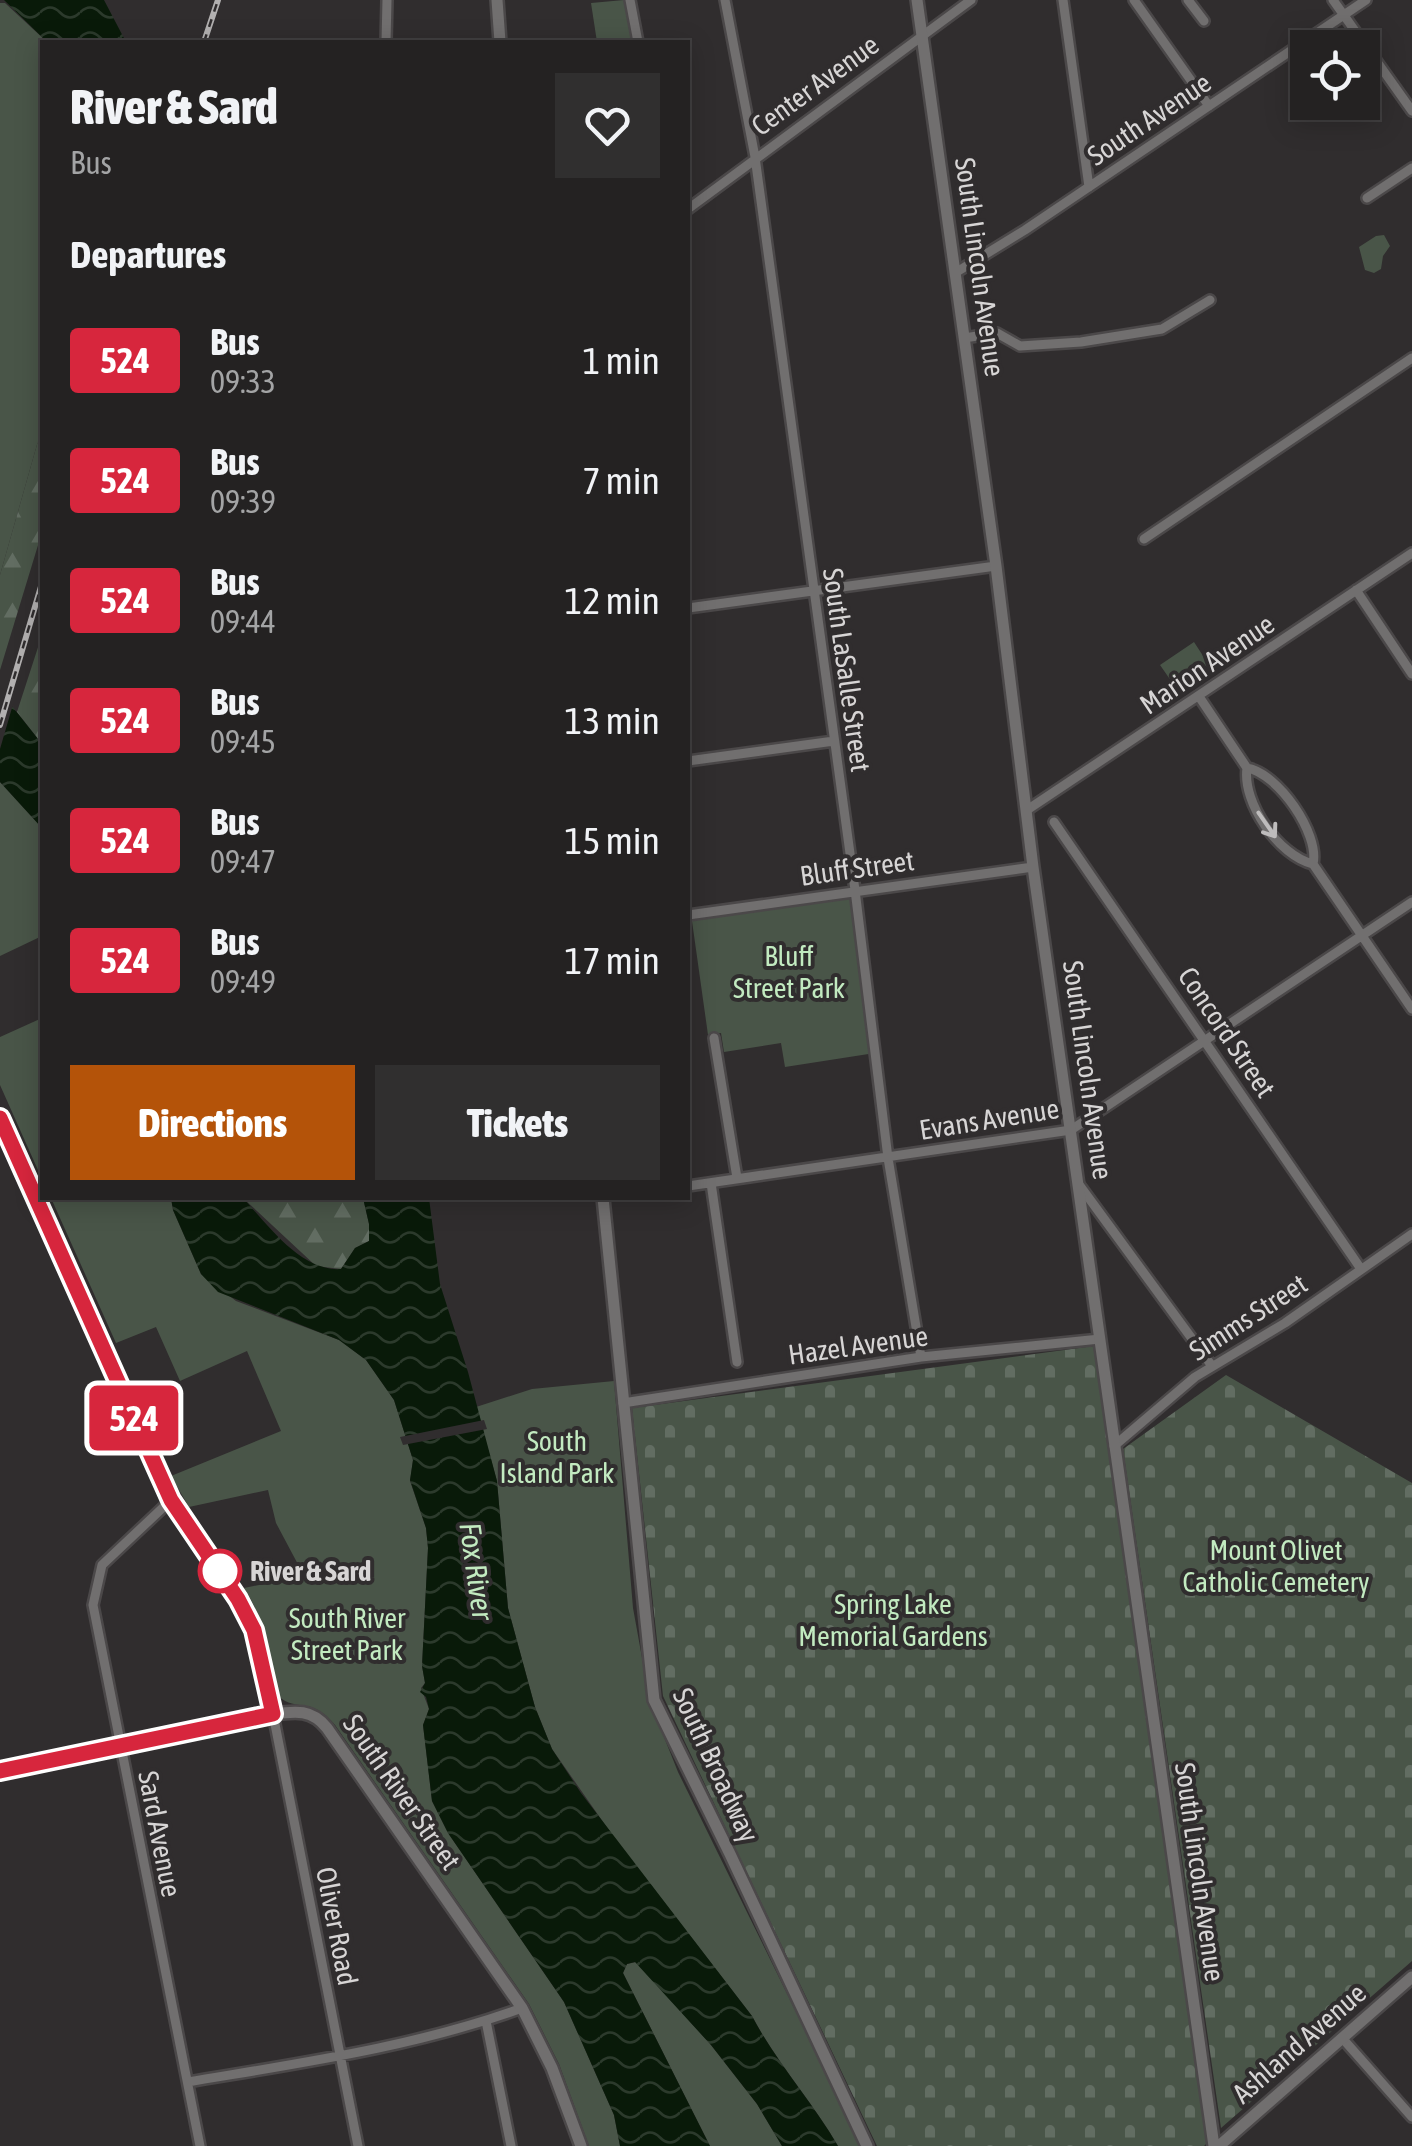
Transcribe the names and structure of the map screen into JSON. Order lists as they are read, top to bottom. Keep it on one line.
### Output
{"streets":{"street":["Center Avenue","South Avenue","South Lincoln Avenue","Marion Avenue","South LaSalle Street","Bluff Street","Concord Street","Evans Avenue","Simms Street","Hazel Avenue","South Broadway","South River Street","Sard Avenue","Oliver Road","Ashland Avenue"]},"crossings":[["Center Avenue","South Lincoln Avenue"],["Center Avenue","South LaSalle Street"],["South Avenue","South Lincoln Avenue"],["South Lincoln Avenue","Marion Avenue"],["South Lincoln Avenue","Bluff Street"],["South Lincoln Avenue","Evans Avenue"],["South Lincoln Avenue","Simms Street"],["South Lincoln Avenue","Hazel Avenue"],["South Lincoln Avenue","Ashland Avenue"],["South LaSalle Street","Bluff Street"],["South LaSalle Street","Evans Avenue"],["South LaSalle Street","Hazel Avenue"],["Concord Street","Evans Avenue"],["Concord Street","Simms Street"],["Hazel Avenue","South Broadway"],["South River Street","Oliver Road"]],"water":["Fox River"],"parks":["Bluff Street Park","South Island Park","Mount Olivet Catholic Cemetery","Spring Lake Memorial Gardens","South River Street Park"],"places":["River & Sard"],"lines":["bus line 524"],"page":{"on_map":"524","heading":[["River & Sard","Bus"],"Departures"],"list":[{"mark":"524","name":"Bus","note":"09:33","value":"1 min"},{"mark":"524","name":"Bus","note":"09:39","value":"7 min"},{"mark":"524","name":"Bus","note":"09:44","value":"12 min"},{"mark":"524","name":"Bus","note":"09:45","value":"13 min"},{"mark":"524","name":"Bus","note":"09:47","value":"15 min"},{"mark":"524","name":"Bus","note":"09:49","value":"17 min"}],"buttons":["Directions","Tickets"]}}
